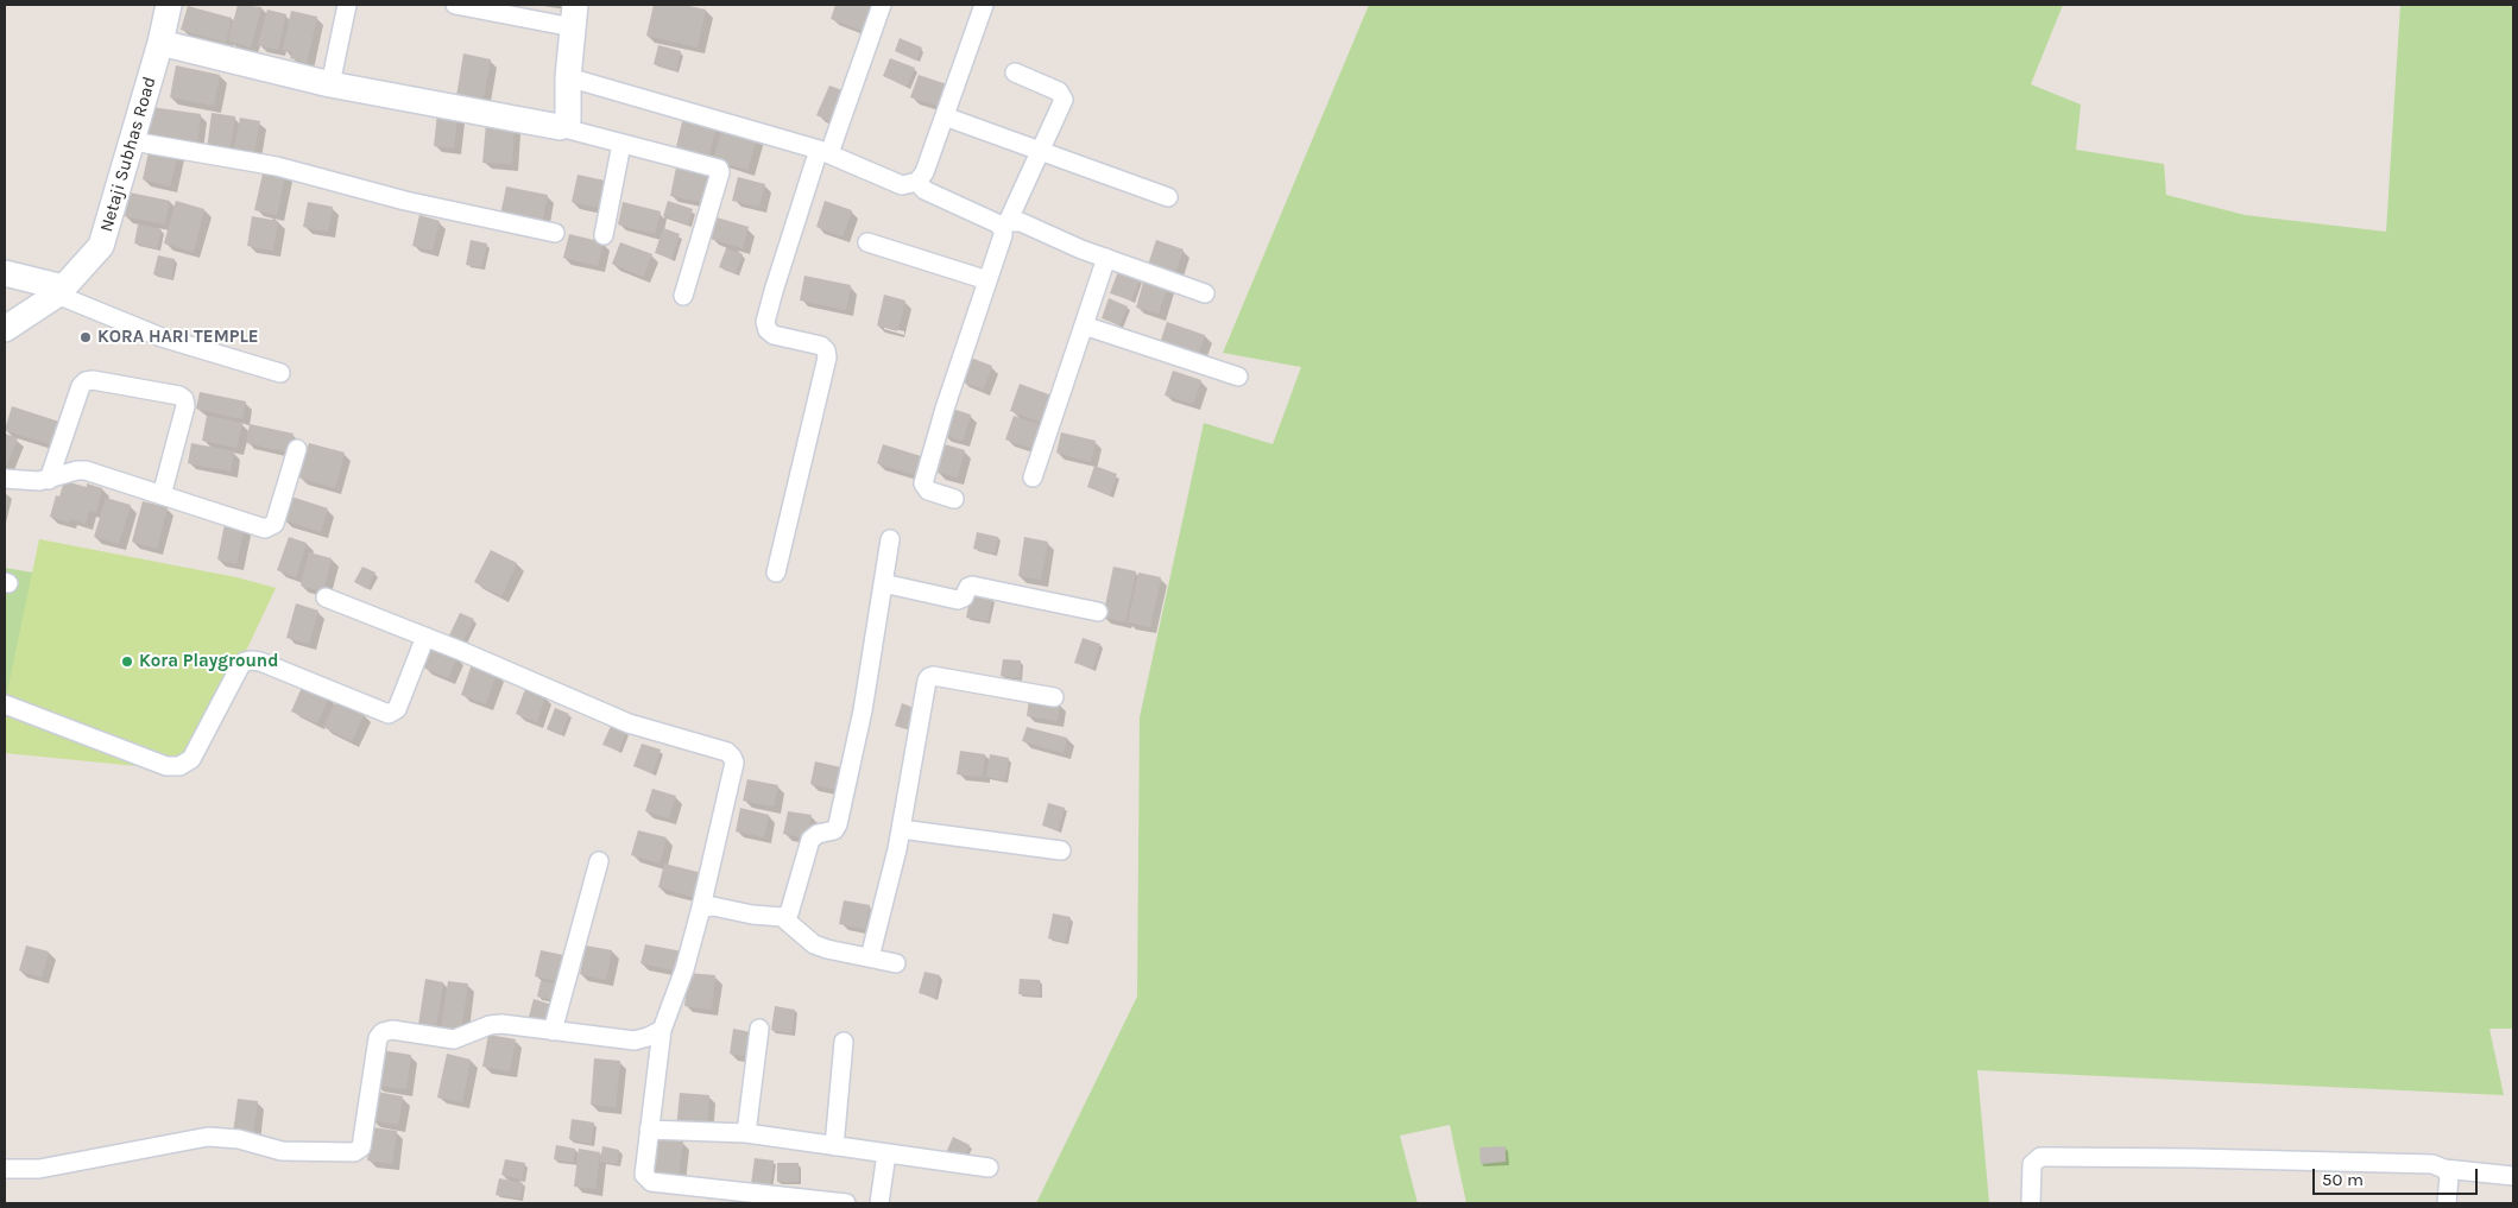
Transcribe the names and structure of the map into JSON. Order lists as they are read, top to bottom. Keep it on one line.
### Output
{"streets":{"street":["Netaji Subhas Road"]},"places":["KORA HARI TEMPLE","Kora Playground"],"scale_bar":"50 m"}
